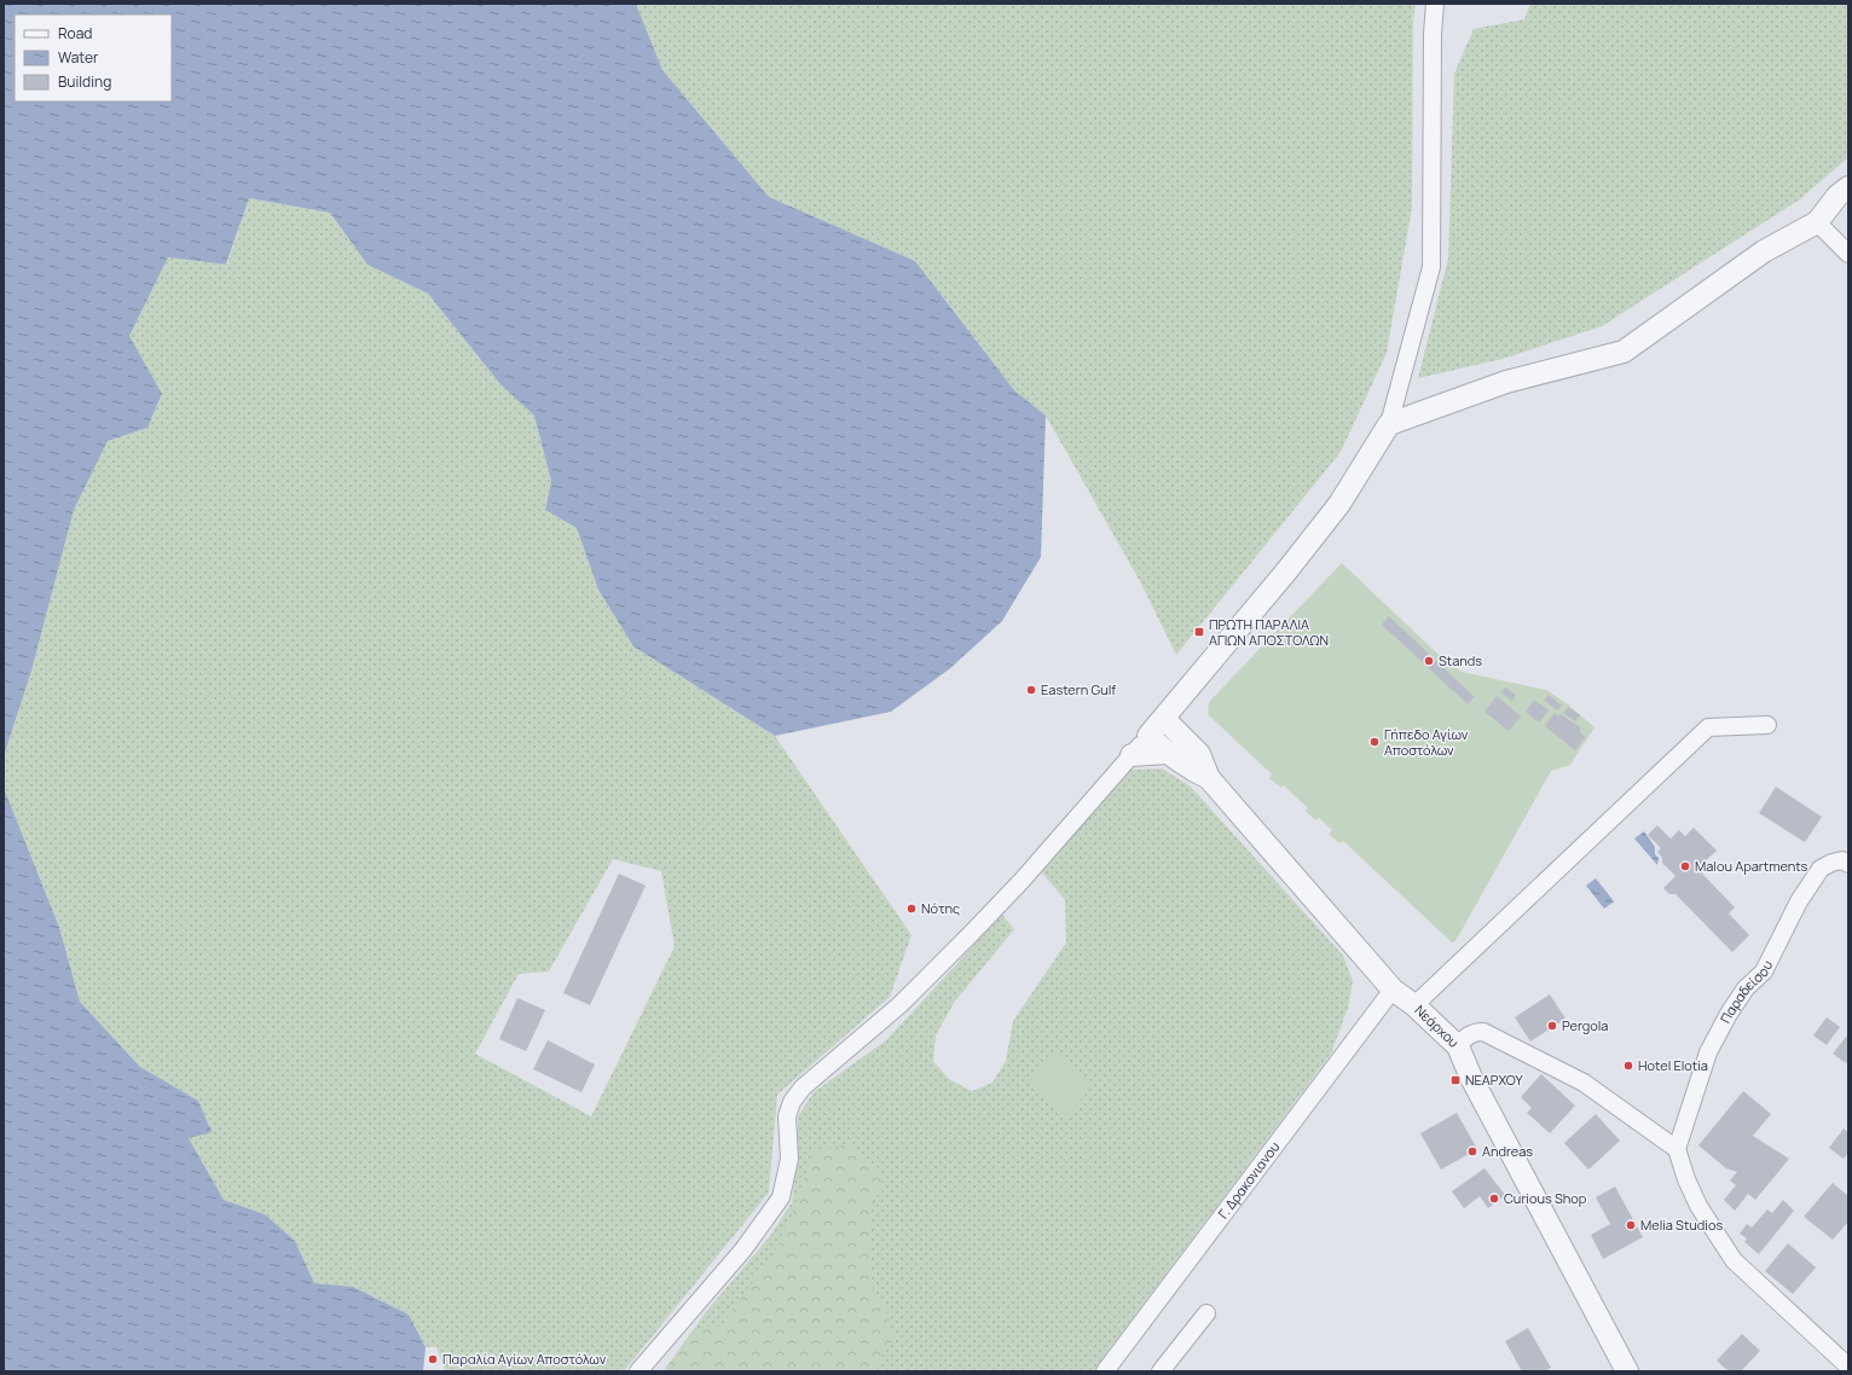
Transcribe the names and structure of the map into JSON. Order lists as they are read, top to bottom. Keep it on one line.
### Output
{"streets":{"street":["Παραδείσου","Νεάρχου","Γ. Δρακονιανου"]},"crossings":[["Νεάρχου","Γ. Δρακονιανου"]],"places":{"transit":["ΠΡΩΤΗ ΠΑΡΑΛΙΑ ΑΓΙΩΝ ΑΠΟΣΤΟΛΩΝ","ΝΕΑΡΧΟΥ"],"other":["Stands","Eastern Gulf","Γήπεδο Αγίων Αποστόλων","Malou Apartments","Νότης","Pergola","Hotel Elotia","Andreas","Curious Shop","Melia Studios","Παραλία Αγίων Αποστόλων"]},"legend":["Road","Water","Building"]}
